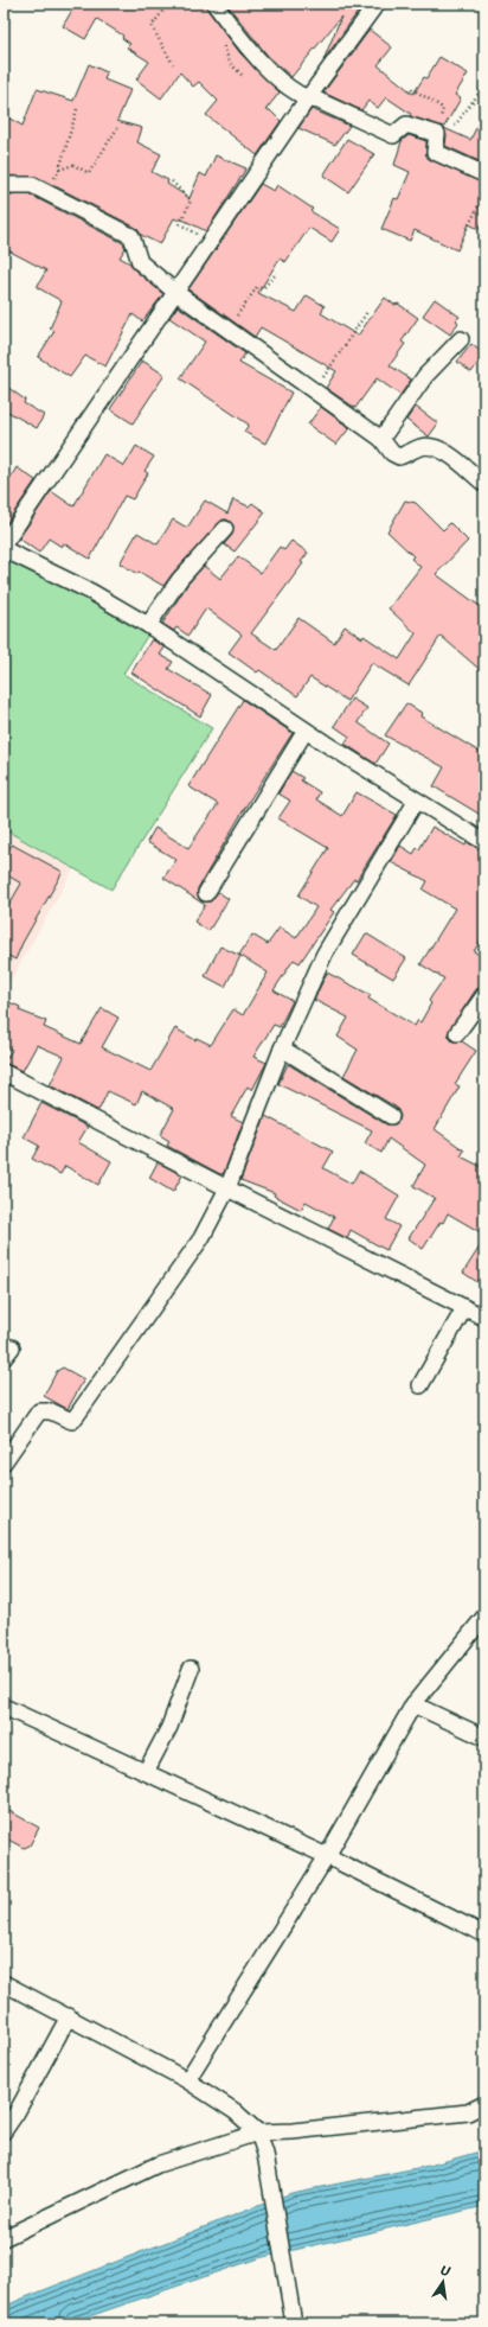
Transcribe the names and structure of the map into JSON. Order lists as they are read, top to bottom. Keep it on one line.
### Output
{"north":"top"}
